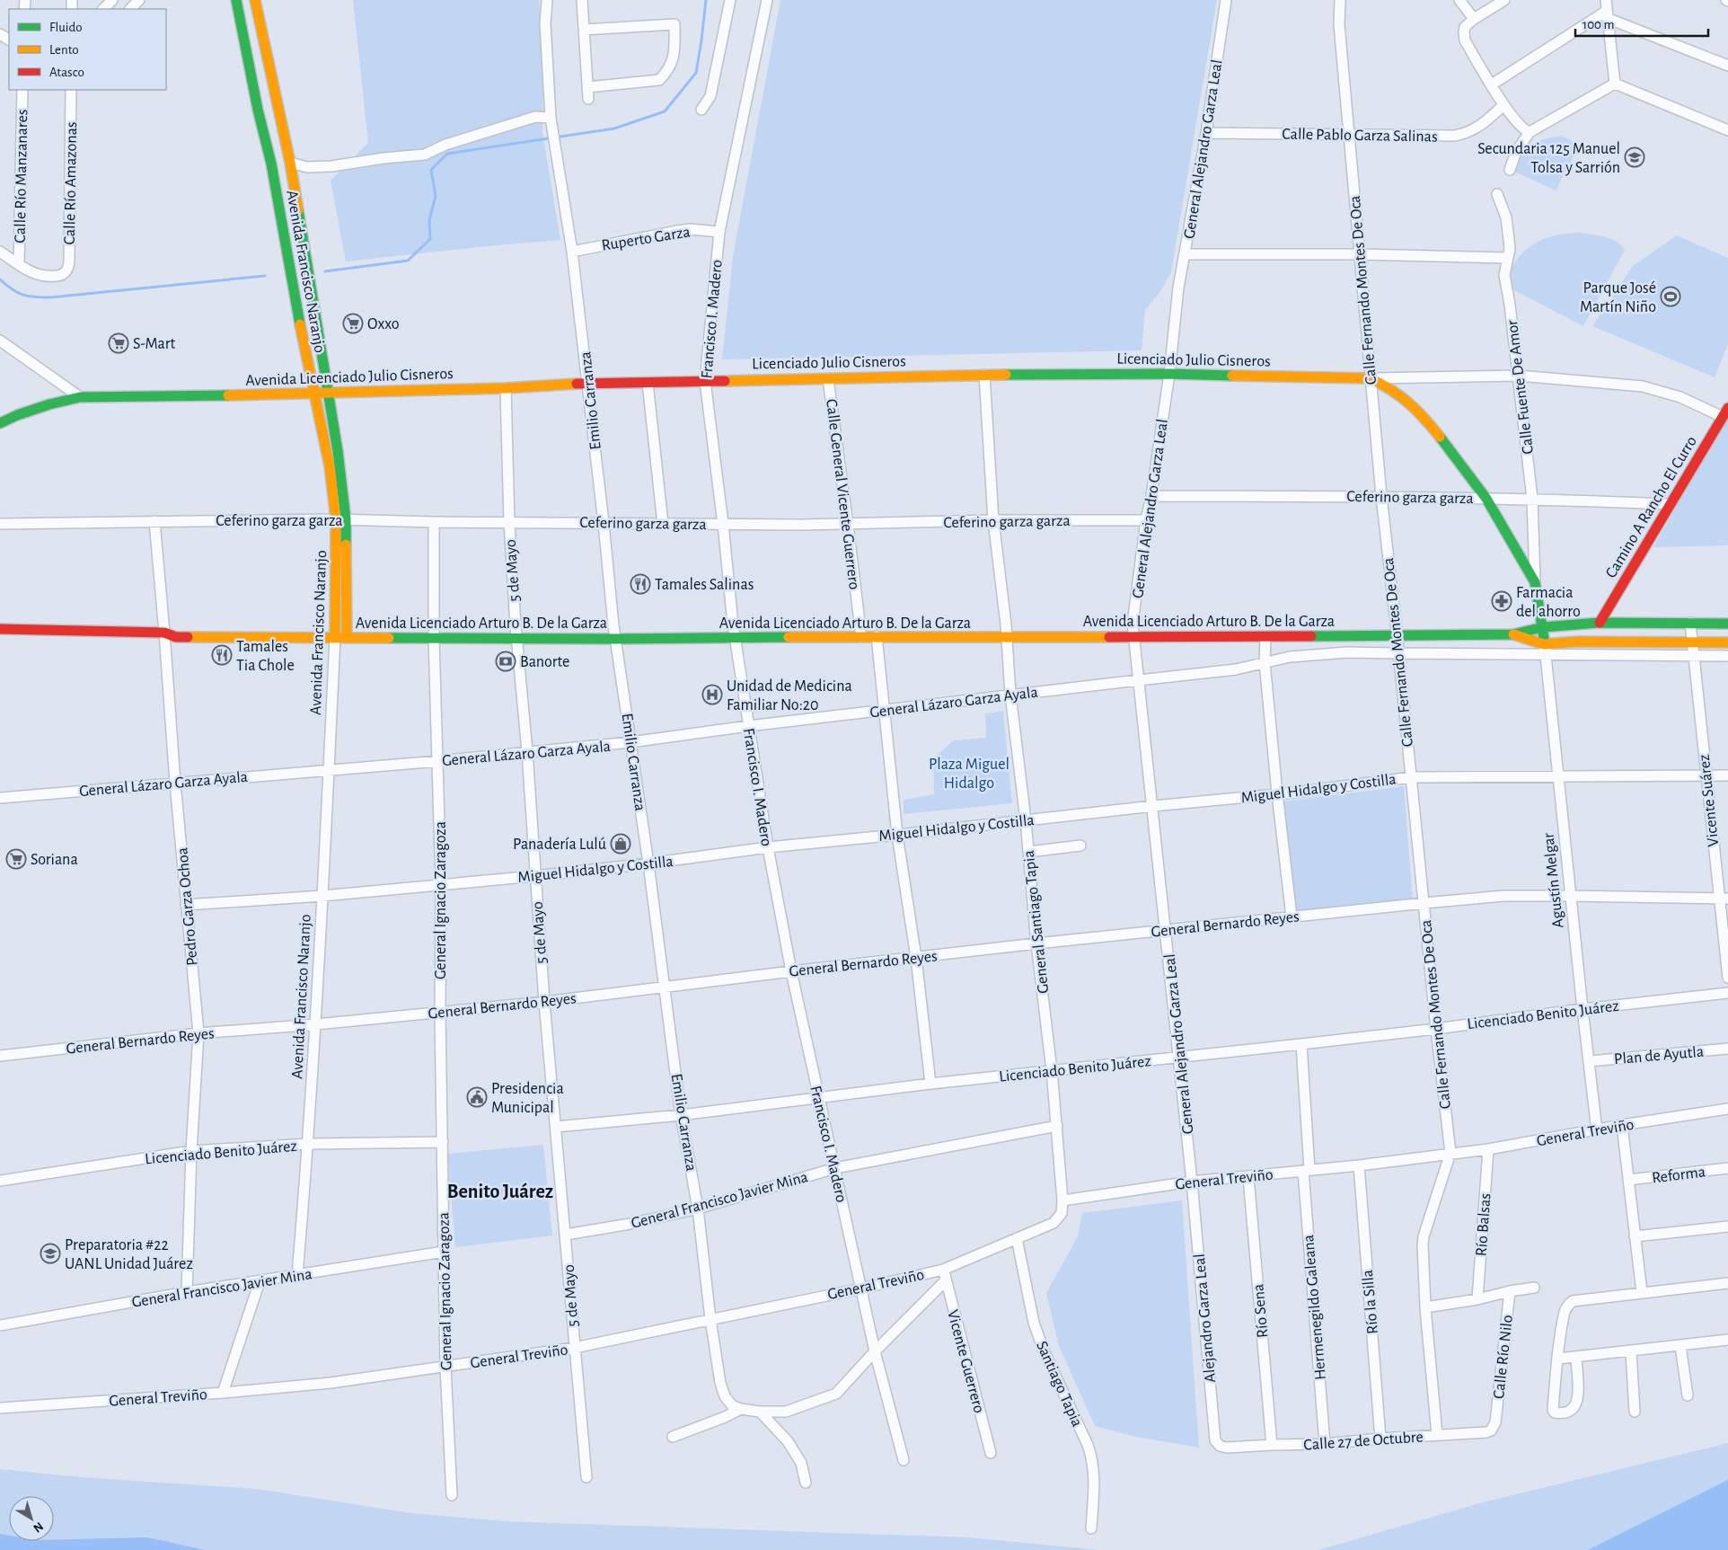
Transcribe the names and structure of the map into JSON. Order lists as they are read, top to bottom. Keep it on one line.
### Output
{"streets":{"main road":["Avenida Francisco Naranjo","Licenciado Julio Cisneros","Avenida Licenciado Julio Cisneros","Camino A Rancho El Curro","Avenida Licenciado Arturo B. De la Garza","Agustín Melgar"],"street":["Calle Pablo Garza Salinas","General Alejandro Garza Leal","Calle Río Manzanares","Calle Río Amazonas","Ruperto Garza","Calle Fernando Montes De Oca","Francisco I. Madero","Calle Fuente De Amor","Emilio Carranza","Calle General Vicente Guerrero","Ceferino garza garza","5 de Mayo","General Lázaro Garza Ayala","Miguel Hidalgo y Costilla","Vicente Suárez","General Ignacio Zaragoza","Pedro Garza Ochoa","General Santiago Tapia","General Bernardo Reyes","Licenciado Benito Juárez","Plan de Ayutla","General Treviño","Reforma","General Francisco Javier Mina","Río Balsas","Río la Silla","Hermenegildo Galeana","Río Sena","Alejandro Garza Leal","Calle Río Nilo","Vicente Guerrero","Santiago Tapia","Calle 27 de Octubre"]},"crossings":[["Calle Pablo Garza Salinas","General Alejandro Garza Leal"],["Calle Pablo Garza Salinas","Calle Fernando Montes De Oca"],["General Alejandro Garza Leal","Licenciado Julio Cisneros"],["General Alejandro Garza Leal","Ceferino garza garza"],["General Alejandro Garza Leal","Avenida Licenciado Arturo B. De la Garza"],["General Alejandro Garza Leal","General Lázaro Garza Ayala"],["General Alejandro Garza Leal","Miguel Hidalgo y Costilla"],["General Alejandro Garza Leal","General Bernardo Reyes"],["General Alejandro Garza Leal","Licenciado Benito Juárez"],["General Alejandro Garza Leal","General Treviño"],["General Alejandro Garza Leal","Alejandro Garza Leal"],["Calle Río Manzanares","Calle Río Amazonas"],["Ruperto Garza","Francisco I. Madero"],["Ruperto Garza","Emilio Carranza"],["Avenida Francisco Naranjo","Avenida Licenciado Julio Cisneros"],["Avenida Francisco Naranjo","Ceferino garza garza"],["Avenida Francisco Naranjo","Avenida Licenciado Arturo B. De la Garza"],["Avenida Francisco Naranjo","General Lázaro Garza Ayala"],["Avenida Francisco Naranjo","Miguel Hidalgo y Costilla"],["Avenida Francisco Naranjo","General Bernardo Reyes"],["Avenida Francisco Naranjo","Licenciado Benito Juárez"],["Avenida Francisco Naranjo","General Francisco Javier Mina"],["Calle Fernando Montes De Oca","Licenciado Julio Cisneros"],["Calle Fernando Montes De Oca","Ceferino garza garza"],["Calle Fernando Montes De Oca","Avenida Licenciado Arturo B. De la Garza"],["Calle Fernando Montes De Oca","General Lázaro Garza Ayala"],["Calle Fernando Montes De Oca","Miguel Hidalgo y Costilla"],["Calle Fernando Montes De Oca","General Bernardo Reyes"],["Calle Fernando Montes De Oca","Licenciado Benito Juárez"],["Calle Fernando Montes De Oca","General Treviño"],["Calle Fernando Montes De Oca","Calle 27 de Octubre"],["Francisco I. Madero","Licenciado Julio Cisneros"],["Francisco I. Madero","Avenida Licenciado Julio Cisneros"],["Francisco I. Madero","Ceferino garza garza"],["Francisco I. Madero","Avenida Licenciado Arturo B. De la Garza"],["Francisco I. Madero","General Lázaro Garza Ayala"],["Francisco I. Madero","Miguel Hidalgo y Costilla"],["Francisco I. Madero","General Bernardo Reyes"],["Francisco I. Madero","Licenciado Benito Juárez"],["Francisco I. Madero","General Treviño"],["Francisco I. Madero","General Francisco Javier Mina"],["Licenciado Julio Cisneros","Avenida Licenciado Julio Cisneros"],["Licenciado Julio Cisneros","Calle Fuente De Amor"],["Licenciado Julio Cisneros","Calle General Vicente Guerrero"],["Licenciado Julio Cisneros","Ceferino garza garza"],["Licenciado Julio Cisneros","Avenida Licenciado Arturo B. De la Garza"],["Licenciado Julio Cisneros","Agustín Melgar"],["Licenciado Julio Cisneros","General Santiago Tapia"],["Avenida Licenciado Julio Cisneros","Emilio Carranza"],["Avenida Licenciado Julio Cisneros","5 de Mayo"],["Calle Fuente De Amor","Ceferino garza garza"],["Emilio Carranza","Ceferino garza garza"],["Emilio Carranza","Avenida Licenciado Arturo B. De la Garza"],["Emilio Carranza","General Lázaro Garza Ayala"],["Emilio Carranza","Miguel Hidalgo y Costilla"],["Emilio Carranza","General Bernardo Reyes"],["Emilio Carranza","Licenciado Benito Juárez"],["Emilio Carranza","General Treviño"],["Emilio Carranza","General Francisco Javier Mina"],["Calle General Vicente Guerrero","Ceferino garza garza"],["Calle General Vicente Guerrero","Avenida Licenciado Arturo B. De la Garza"],["Ceferino garza garza","Camino A Rancho El Curro"],["Ceferino garza garza","5 de Mayo"],["Ceferino garza garza","General Ignacio Zaragoza"],["Ceferino garza garza","Pedro Garza Ochoa"],["Ceferino garza garza","General Santiago Tapia"],["Camino A Rancho El Curro","Avenida Licenciado Arturo B. De la Garza"],["5 de Mayo","Avenida Licenciado Arturo B. De la Garza"],["5 de Mayo","General Lázaro Garza Ayala"],["5 de Mayo","Miguel Hidalgo y Costilla"],["5 de Mayo","General Bernardo Reyes"],["5 de Mayo","Licenciado Benito Juárez"],["5 de Mayo","General Treviño"],["5 de Mayo","General Francisco Javier Mina"],["Avenida Licenciado Arturo B. De la Garza","General Lázaro Garza Ayala"],["Avenida Licenciado Arturo B. De la Garza","Vicente Suárez"],["Avenida Licenciado Arturo B. De la Garza","Agustín Melgar"],["Avenida Licenciado Arturo B. De la Garza","General Ignacio Zaragoza"],["Avenida Licenciado Arturo B. De la Garza","Pedro Garza Ochoa"],["Avenida Licenciado Arturo B. De la Garza","General Santiago Tapia"],["General Lázaro Garza Ayala","Vicente Suárez"],["General Lázaro Garza Ayala","Agustín Melgar"],["General Lázaro Garza Ayala","General Ignacio Zaragoza"],["General Lázaro Garza Ayala","Pedro Garza Ochoa"],["General Lázaro Garza Ayala","General Santiago Tapia"],["Miguel Hidalgo y Costilla","Vicente Suárez"],["Miguel Hidalgo y Costilla","Agustín Melgar"],["Miguel Hidalgo y Costilla","General Ignacio Zaragoza"],["Miguel Hidalgo y Costilla","Pedro Garza Ochoa"],["Miguel Hidalgo y Costilla","General Santiago Tapia"],["Vicente Suárez","General Bernardo Reyes"],["Agustín Melgar","General Bernardo Reyes"],["Agustín Melgar","Licenciado Benito Juárez"],["Agustín Melgar","Plan de Ayutla"],["Agustín Melgar","General Treviño"],["General Ignacio Zaragoza","General Bernardo Reyes"],["General Ignacio Zaragoza","Licenciado Benito Juárez"],["General Ignacio Zaragoza","General Treviño"],["General Ignacio Zaragoza","General Francisco Javier Mina"],["Pedro Garza Ochoa","General Bernardo Reyes"],["Pedro Garza Ochoa","Licenciado Benito Juárez"],["Pedro Garza Ochoa","General Francisco Javier Mina"],["General Santiago Tapia","General Bernardo Reyes"],["General Santiago Tapia","Licenciado Benito Juárez"],["General Santiago Tapia","General Treviño"],["General Santiago Tapia","General Francisco Javier Mina"],["Licenciado Benito Juárez","Hermenegildo Galeana"],["General Treviño","Río Balsas"],["General Treviño","Río la Silla"],["General Treviño","Hermenegildo Galeana"],["General Treviño","Río Sena"],["General Treviño","Alejandro Garza Leal"],["General Treviño","Vicente Guerrero"],["General Treviño","Santiago Tapia"],["Río la Silla","Calle 27 de Octubre"],["Hermenegildo Galeana","Calle 27 de Octubre"],["Río Sena","Calle 27 de Octubre"],["Alejandro Garza Leal","Calle 27 de Octubre"],["Calle Río Nilo","Calle 27 de Octubre"]],"districts":["Benito Juárez"],"parks":["Plaza Miguel Hidalgo"],"places":{"school or university":["Secundaria 125 Manuel Tolsa y Sarrión","Preparatoria #22 UANL Unidad Juárez"],"sports":["Parque José Martín Niño"],"supermarket":["Oxxo","S-Mart","Soriana"],"restaurant":["Tamales Salinas","Tamales Tia Chole"],"pharmacy":["Farmacia del ahorro"],"bank":["Banorte"],"hospital":["Unidad de Medicina Familiar No:20"],"shop":["Panadería Lulú"],"public building":["Presidencia Municipal"]},"legend":["Fluido","Lento","Atasco"],"scale_bar":"100 m","north":"bottom right"}
